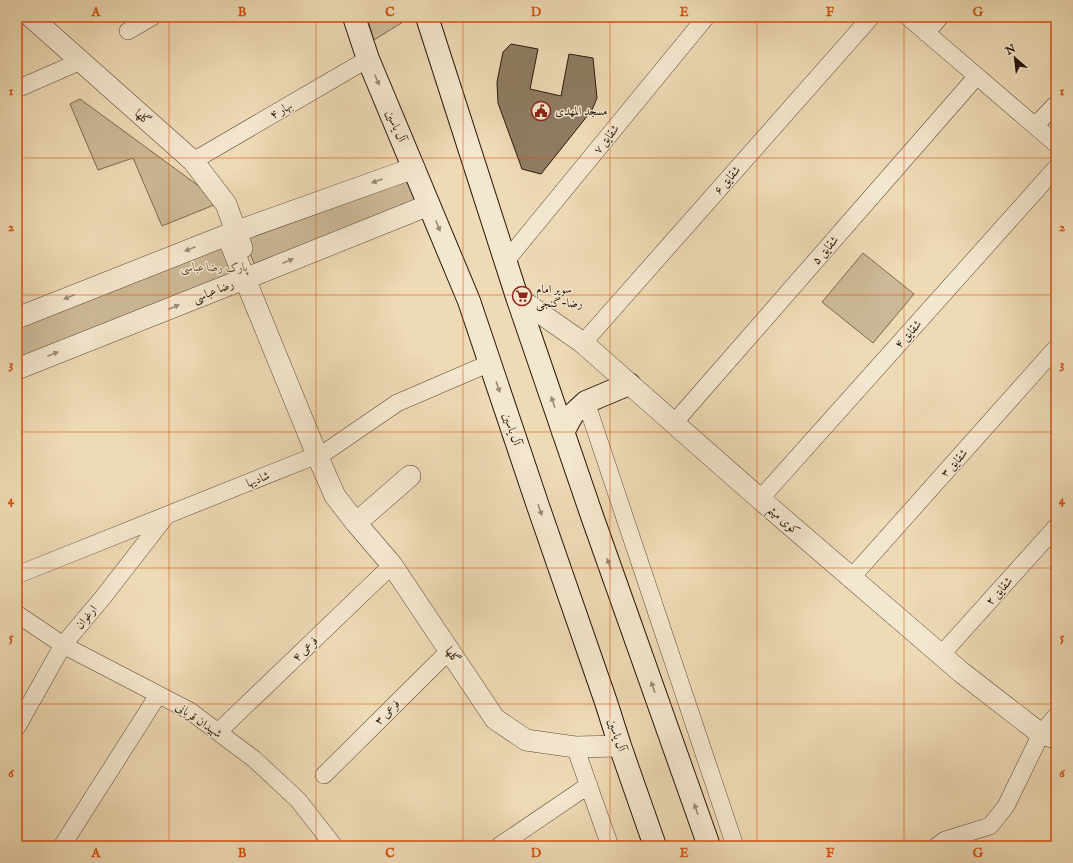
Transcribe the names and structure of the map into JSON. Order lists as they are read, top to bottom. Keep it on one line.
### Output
{"streets":{"main road":["آل یاسین"],"street":["بهار ۴","گلها","شقایق ۷","شقایق ۶","شقایق ۵","رضا عباسی","شقایق ۴","شقایق ۳","شادیها","کوی میثم","شقایق ۲","ارغوان","فرعی ۴","فرعی ۳","شهیدان قربانی"]},"crossings":[["بهار ۴","گلها"],["بهار ۴","آل یاسین"],["گلها","آل یاسین"],["گلها","رضا عباسی"],["گلها","شادیها"],["گلها","فرعی ۴"],["گلها","فرعی ۳"],["آل یاسین","رضا عباسی"],["آل یاسین","شادیها"],["شقایق ۶","کوی میثم"],["شقایق ۵","کوی میثم"],["شقایق ۴","کوی میثم"],["شقایق ۳","کوی میثم"],["شادیها","ارغوان"],["کوی میثم","شقایق ۲"],["ارغوان","شهیدان قربانی"],["فرعی ۴","شهیدان قربانی"]],"parks":["پارک رضا عباسی"],"places":{"public building":["مسجد المهدی"],"supermarket":["سوپر امام رضا-گنجی"]},"north":"top left","grid":{"columns":["A","B","C","D","E","F","G"],"rows":["1","2","3","4","5","6"]}}
